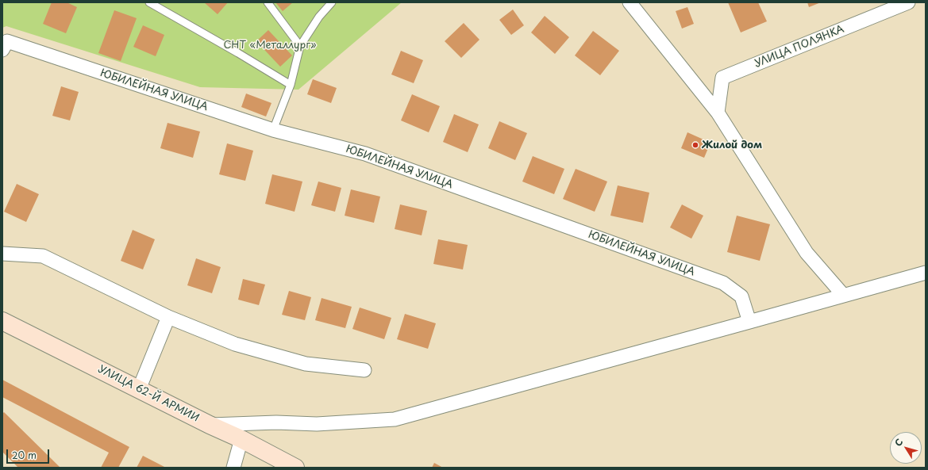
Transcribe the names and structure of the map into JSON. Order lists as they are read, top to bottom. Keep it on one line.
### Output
{"streets":{"street":["УЛИЦА ПОЛЯНКА","ЮБИЛЕЙНАЯ УЛИЦА","УЛИЦА 62-Й АРМИИ"]},"parks":["СНТ «Металлург»"],"places":["Жилой дом"],"scale_bar":"20 m","north":"top left"}
